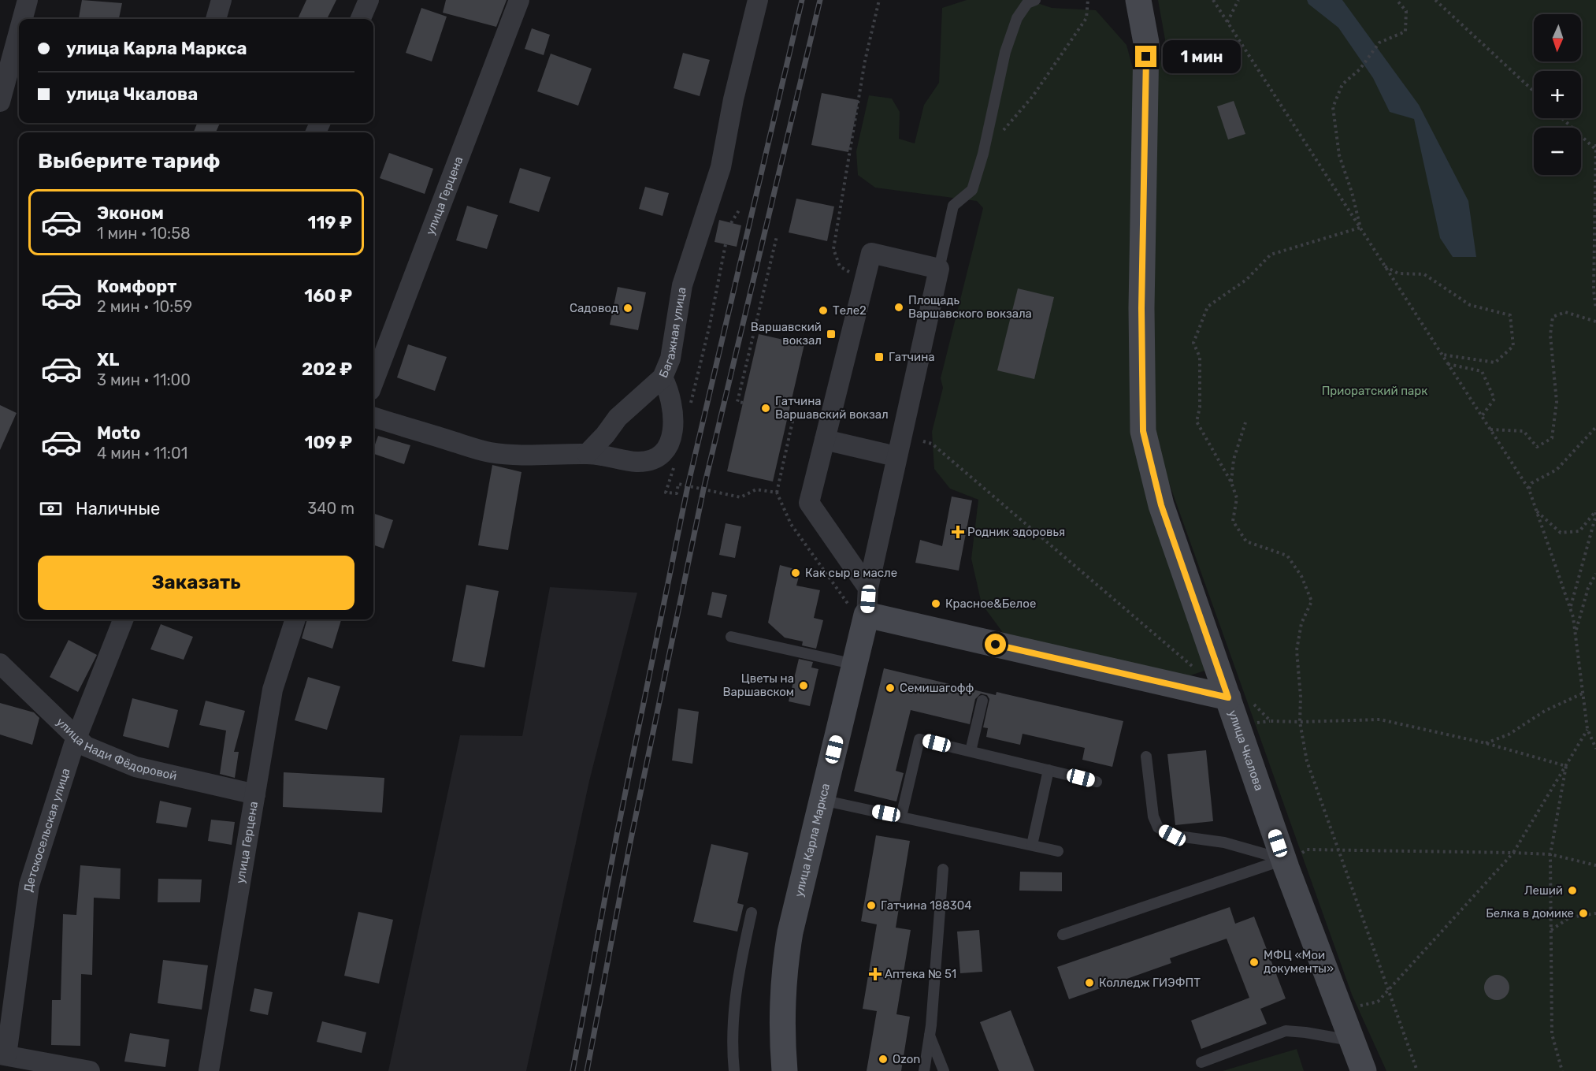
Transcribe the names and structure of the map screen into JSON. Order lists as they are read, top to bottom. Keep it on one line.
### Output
{"streets":{"main road":["улица Чкалова","улица Карла Маркса"],"street":["улица Герцена","Багажная улица","улица Нади Фёдоровой","Детскосельская улица"]},"crossings":[["улица Герцена","улица Нади Фёдоровой"],["улица Нади Фёдоровой","Детскосельская улица"]],"parks":["Приоратский парк"],"places":{"other":["Площадь Варшавского вокзала","Садовод","Теле2","Гатчина Варшавский вокзал","Как сыр в масле","Красное&Белое","Цветы на Варшавском","Семишагофф","Леший","Гатчина 188304","Белка в домике","МФЦ «Мои документы»","Колледж ГИЭФПТ","Ozon"],"transit":["Варшавский вокзал","Гатчина"],"health":["Родник здоровья","Аптека № 51"]},"north":"bottom","page":{"map_buttons":["+","−"],"banner":["улица Карла Маркса","улица Чкалова"],"bubble":"1 мин","heading":"Выберите тариф","list":[{"name":"Эконом","note":"1 мин · 10:58","value":"119 ₽"},{"name":"Комфорт","note":"2 мин · 10:59","value":"160 ₽"},{"name":"XL","note":"3 мин · 11:00","value":"202 ₽"},{"name":"Moto","note":"4 мин · 11:01","value":"109 ₽"}],"pay":["Наличные","340 m"],"buttons":"Заказать"}}
